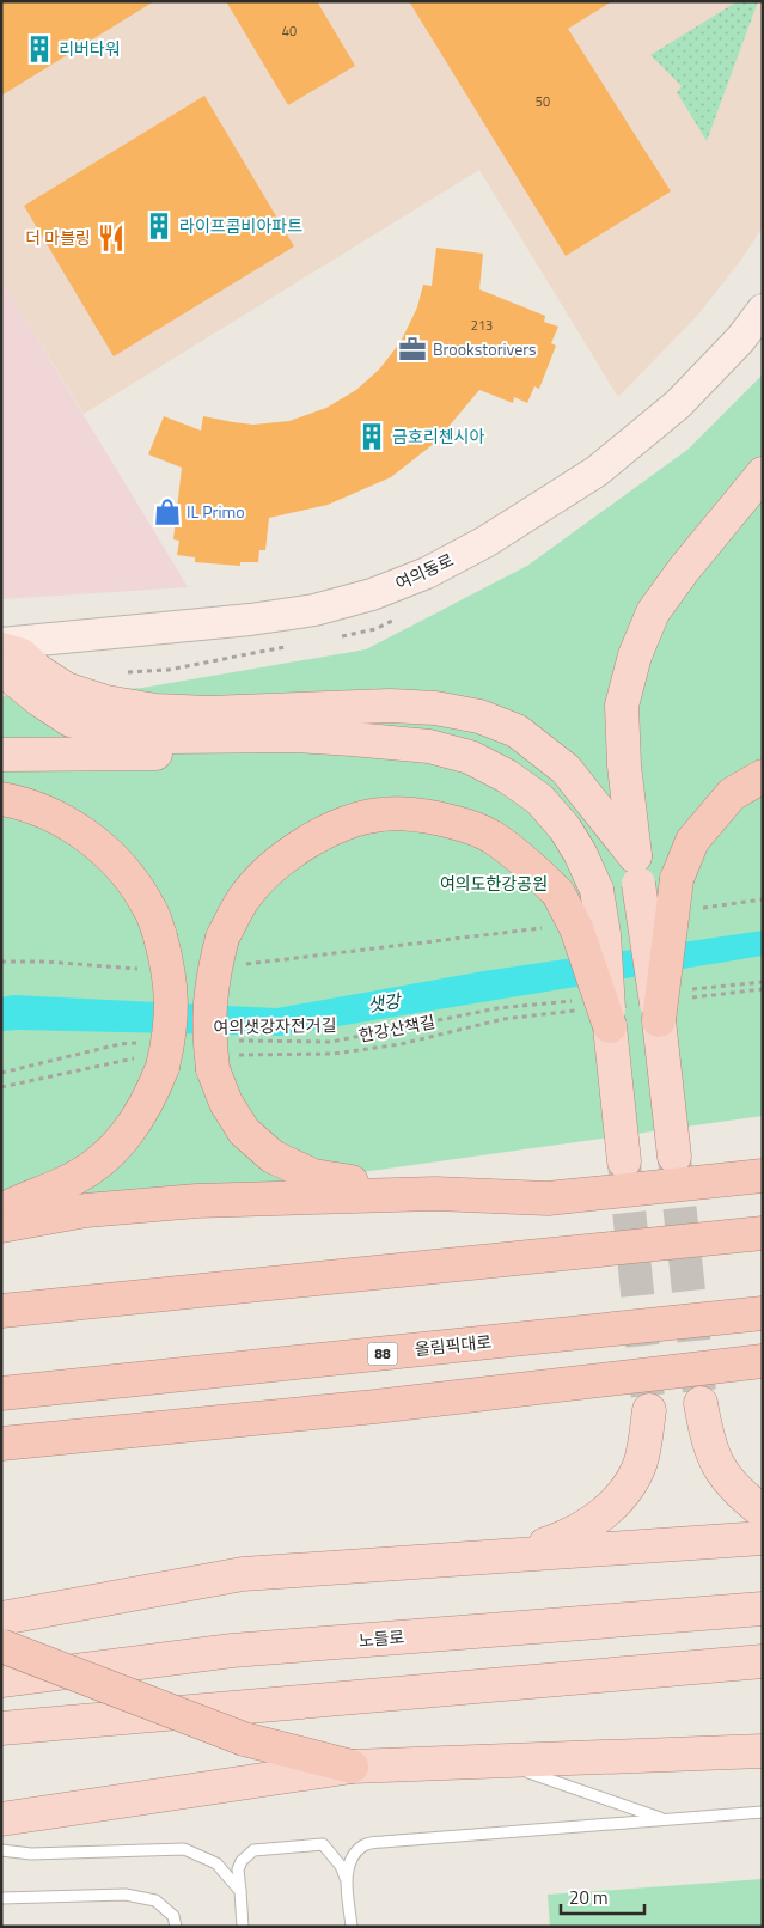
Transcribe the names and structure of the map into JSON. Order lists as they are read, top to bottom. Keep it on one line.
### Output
{"streets":{"highway":["올림픽대로","88"],"main road":["여의동로","노들로"],"path":["여의샛강자전거길","한강산책길"]},"water":["샛강"],"parks":["여의도한강공원"],"places":{"building":["리버타워","라이프콤비아파트","금호리첸시아"],"restaurant":["더 마블링"],"office":["Brookstorivers"],"shop":["IL Primo"]},"house_numbers":["40","50","213"],"scale_bar":"20 m"}
